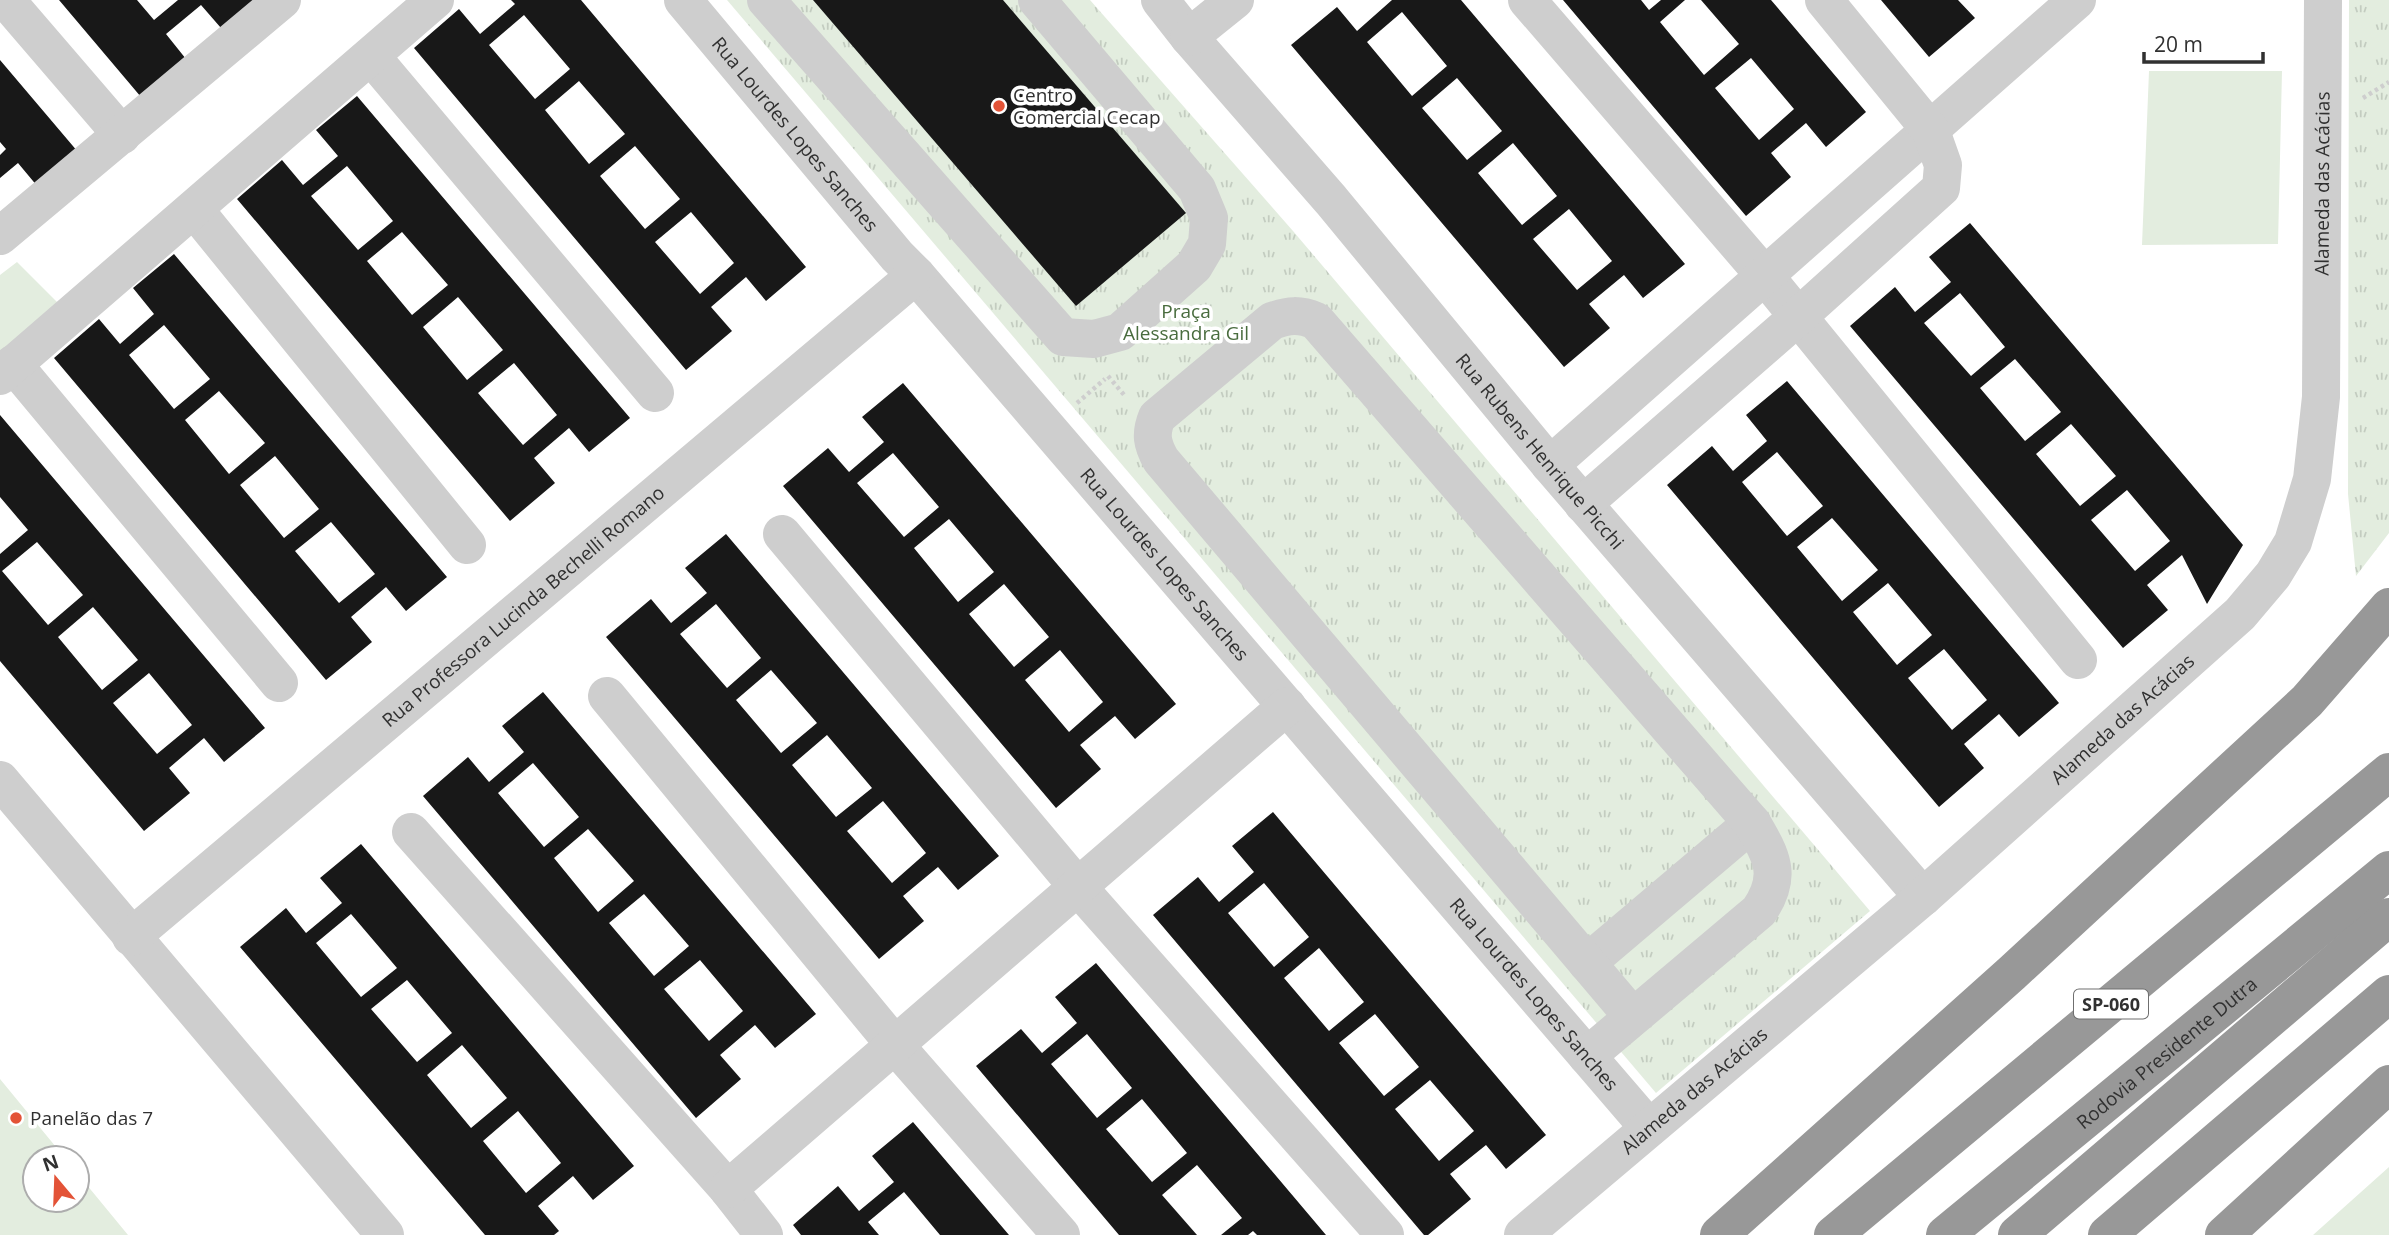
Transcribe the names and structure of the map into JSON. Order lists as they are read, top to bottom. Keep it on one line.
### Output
{"streets":{"highway":["SP-060","Rodovia Presidente Dutra"],"street":["Rua Lourdes Lopes Sanches","Alameda das Acácias","Rua Rubens Henrique Picchi","Rua Professora Lucinda Bechelli Romano"]},"crossings":[["Rua Lourdes Lopes Sanches","Alameda das Acácias"],["Rua Lourdes Lopes Sanches","Rua Professora Lucinda Bechelli Romano"],["Alameda das Acácias","Rua Rubens Henrique Picchi"]],"parks":["Praça Alessandra Gil"],"places":["Centro Comercial Cecap","Panelão das 7"],"scale_bar":"20 m","north":"top"}
